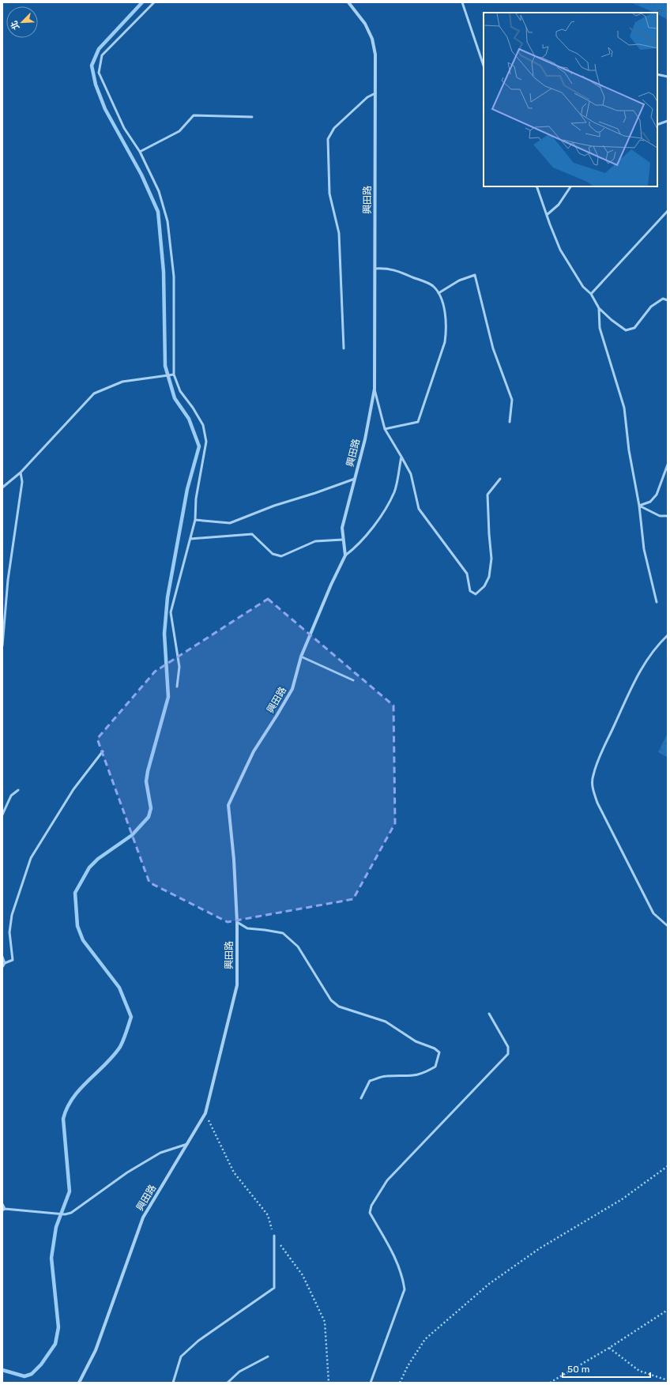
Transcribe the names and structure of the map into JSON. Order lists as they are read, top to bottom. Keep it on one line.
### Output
{"streets":{"street":["興田路"]},"scale_bar":"50 m","north":"bottom left"}
